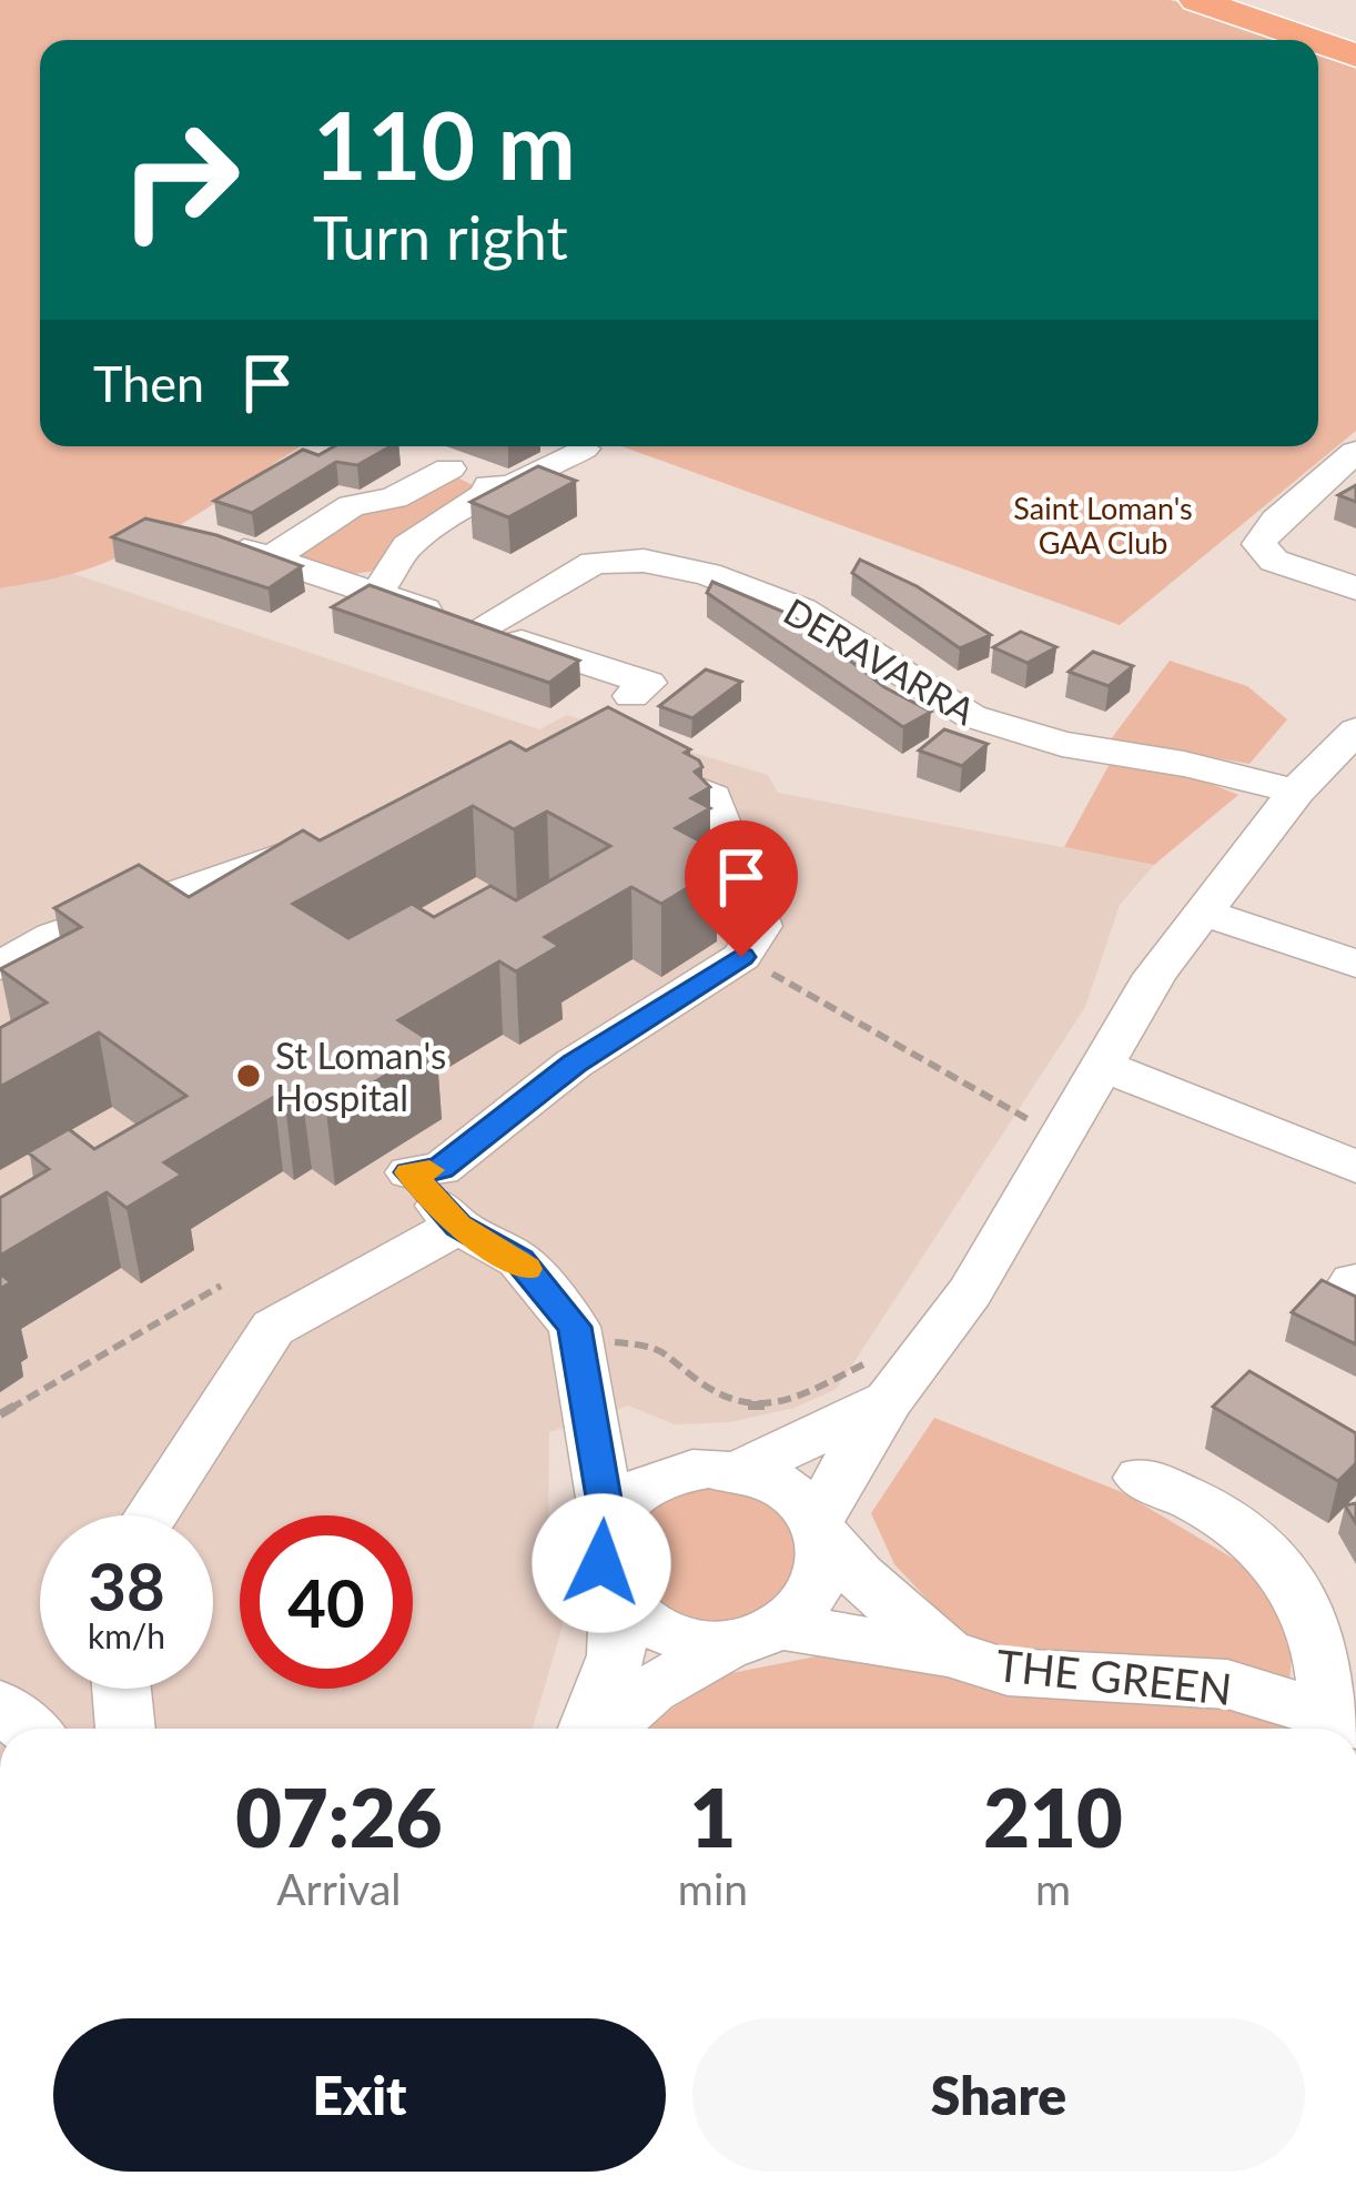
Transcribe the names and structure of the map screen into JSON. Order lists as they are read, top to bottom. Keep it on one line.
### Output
{"streets":{"street":["DERAVARRA","THE GREEN"]},"parks":["Saint Loman's GAA Club"],"places":["St Loman's Hospital"],"page":{"turn":["110 m","Turn right"],"then":"Then","speed":"38 km/h","limit":"40","eta":["07:26","Arrival","1","min","210","m"],"buttons":["Exit","Share"]}}
